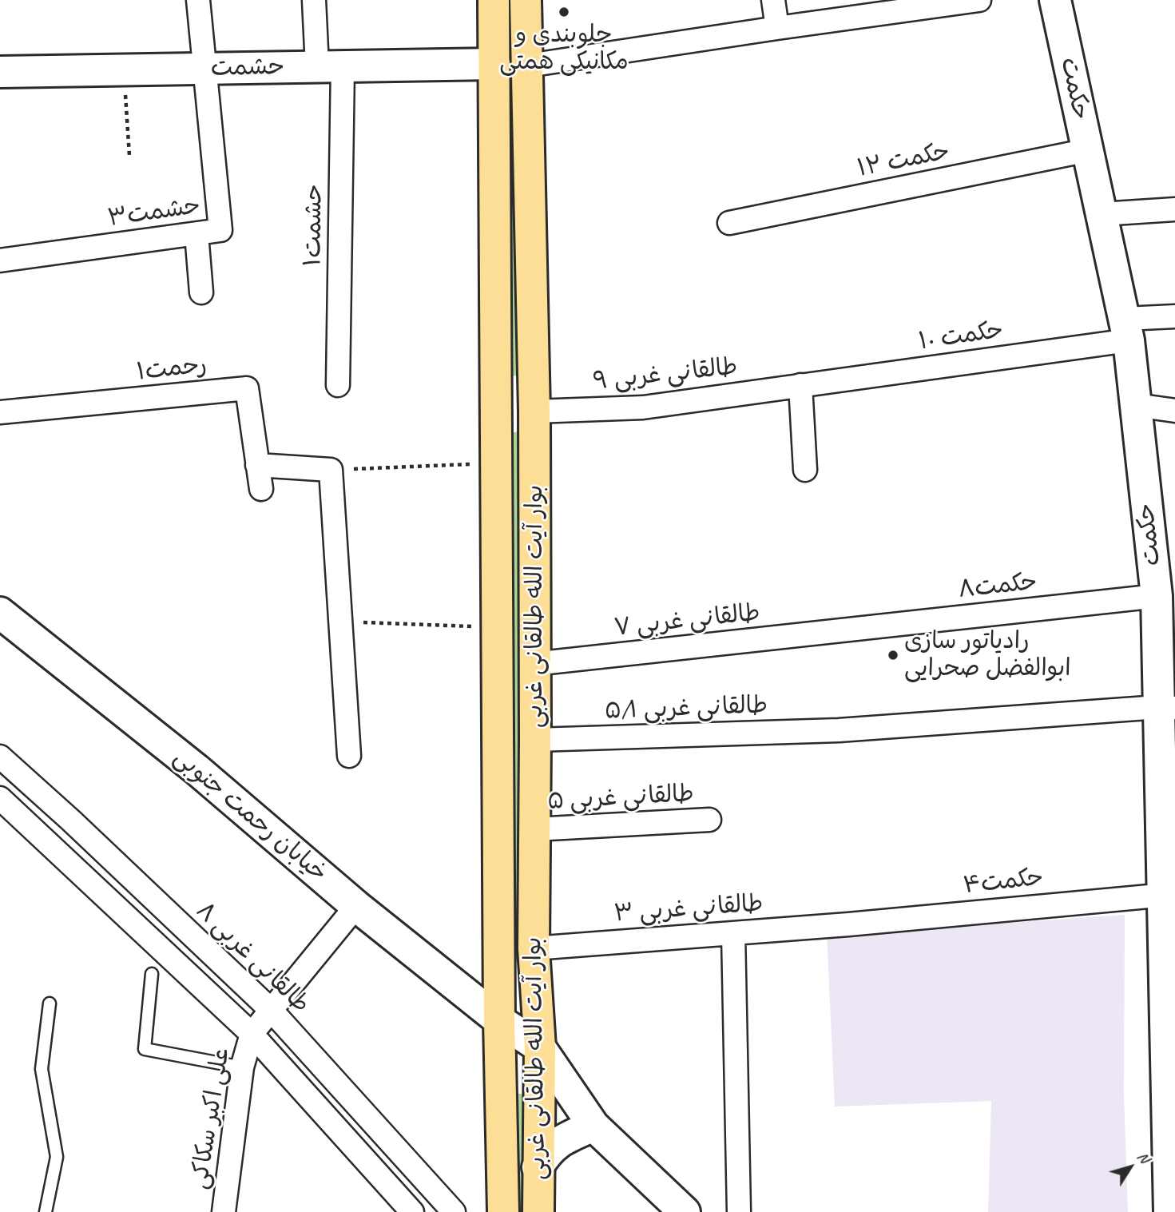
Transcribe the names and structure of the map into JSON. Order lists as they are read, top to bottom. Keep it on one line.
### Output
{"streets":{"main road":["بوار آیت الله طالقانی غربی"],"street":["حشمت","حکمت","حکمت ۱۲","حشمت۳","حشمت۱","حکمت ۱۰","رحمت۱","طالقانی غربی ۹","حکمت۸","طالقانی غربی ۷","طالقانی غربی ۵/۱","طالقانی غربی ۵","خیابان رحمت جنوبی","حکمت۴","طالقانی غربی ۳","طالقانی غربی ۸","علی اکبر سکاکی"]},"crossings":[["حشمت","حشمت۳"],["حشمت","حشمت۱"],["حشمت","بوار آیت الله طالقانی غربی"],["حکمت","حکمت ۱۲"],["حکمت","حکمت ۱۰"],["حکمت","حکمت۸"],["حکمت","طالقانی غربی ۵/۱"],["حکمت","حکمت۴"],["حکمت ۱۰","طالقانی غربی ۹"],["طالقانی غربی ۹","بوار آیت الله طالقانی غربی"],["حکمت۸","طالقانی غربی ۷"],["بوار آیت الله طالقانی غربی","طالقانی غربی ۷"],["بوار آیت الله طالقانی غربی","طالقانی غربی ۵/۱"],["بوار آیت الله طالقانی غربی","طالقانی غربی ۵"],["بوار آیت الله طالقانی غربی","خیابان رحمت جنوبی"],["بوار آیت الله طالقانی غربی","طالقانی غربی ۳"],["حکمت۴","طالقانی غربی ۳"]],"places":["جلوبندی و مکانیکی همتی","رادیاتور سازی ابوالفضل صحرایی"],"north":"top right"}
